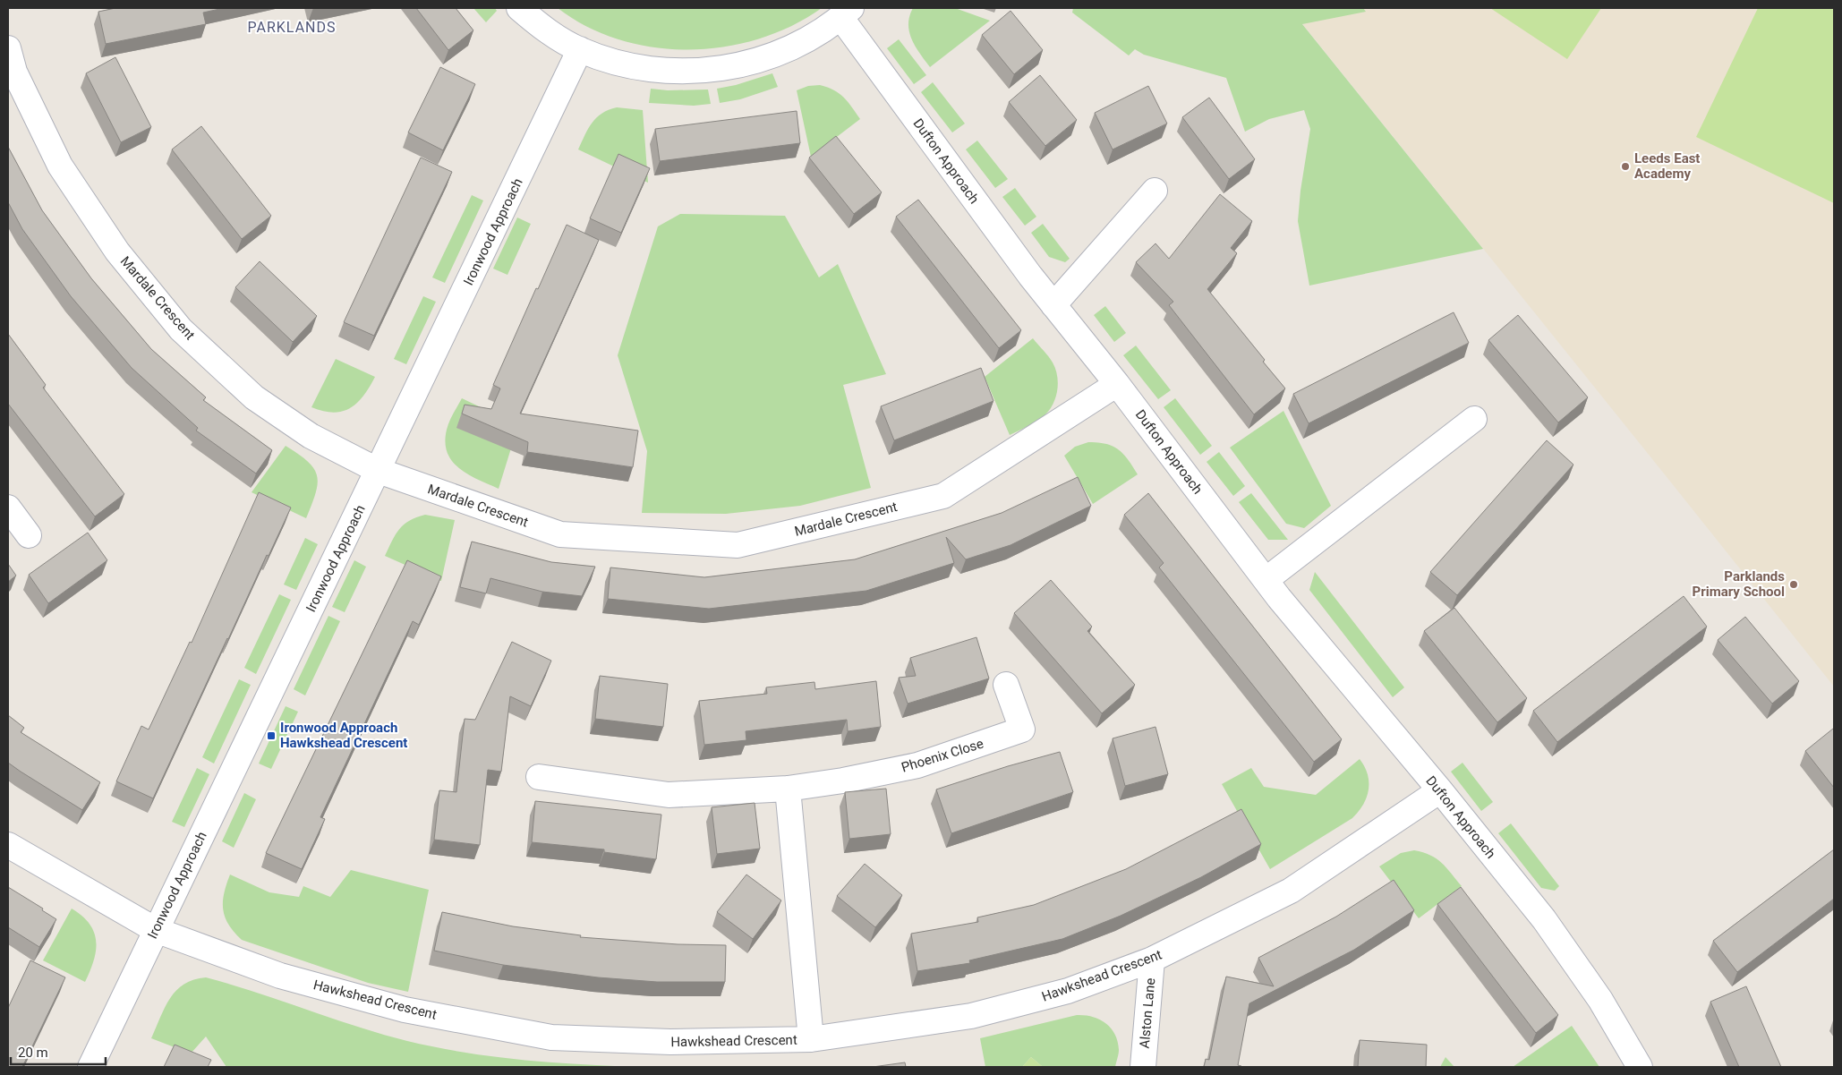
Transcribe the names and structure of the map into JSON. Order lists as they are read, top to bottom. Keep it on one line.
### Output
{"streets":{"street":["Dufton Approach","Ironwood Approach","Mardale Crescent","Phoenix Close","Hawkshead Crescent","Alston Lane"]},"crossings":[["Dufton Approach","Mardale Crescent"],["Dufton Approach","Hawkshead Crescent"],["Ironwood Approach","Mardale Crescent"],["Ironwood Approach","Hawkshead Crescent"],["Hawkshead Crescent","Alston Lane"]],"districts":["PARKLANDS"],"places":{"other":["Leeds East Academy","Parklands Primary School"],"transit":["Ironwood Approach Hawkshead Crescent"]},"scale_bar":"20 m"}
